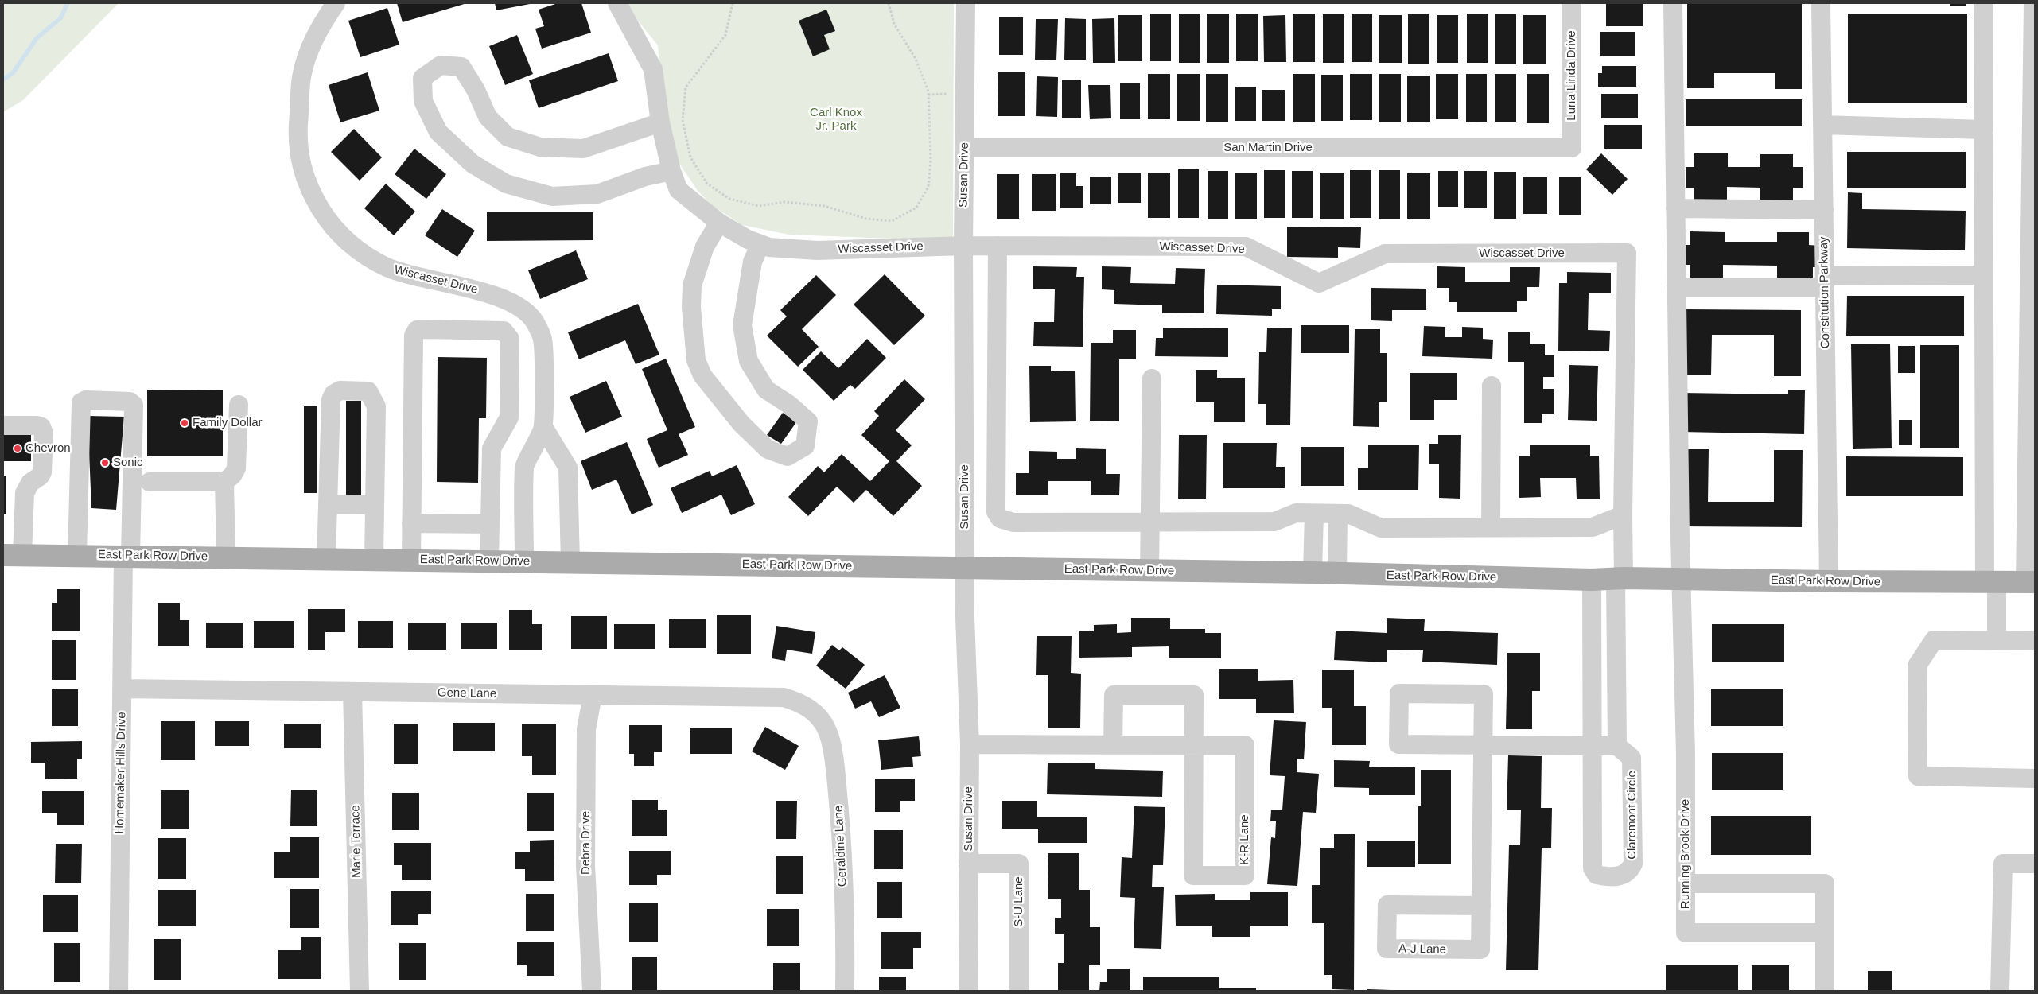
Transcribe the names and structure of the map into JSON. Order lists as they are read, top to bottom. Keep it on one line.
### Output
{"streets":{"main road":["East Park Row Drive"],"street":["Luna Linda Drive","San Martin Drive","Susan Drive","Wiscasset Drive","Constitution Parkway","Gene Lane","Homemaker Hills Drive","Claremont Circle","K-R Lane","Marie Terrace","Debra Drive","Geraldine Lane","Running Brook Drive","S-U Lane","A-J Lane"]},"crossings":[["Luna Linda Drive","San Martin Drive"],["San Martin Drive","Susan Drive"],["Susan Drive","Wiscasset Drive"],["Susan Drive","East Park Row Drive"],["Susan Drive","K-R Lane"],["Susan Drive","S-U Lane"],["Wiscasset Drive","East Park Row Drive"],["Constitution Parkway","East Park Row Drive"],["East Park Row Drive","Homemaker Hills Drive"],["East Park Row Drive","Running Brook Drive"],["Gene Lane","Homemaker Hills Drive"],["Gene Lane","Marie Terrace"],["Gene Lane","Debra Drive"],["Gene Lane","Geraldine Lane"],["Claremont Circle","A-J Lane"]],"parks":["Carl Knox Jr. Park"],"places":["Family Dollar","Chevron","Sonic"]}
